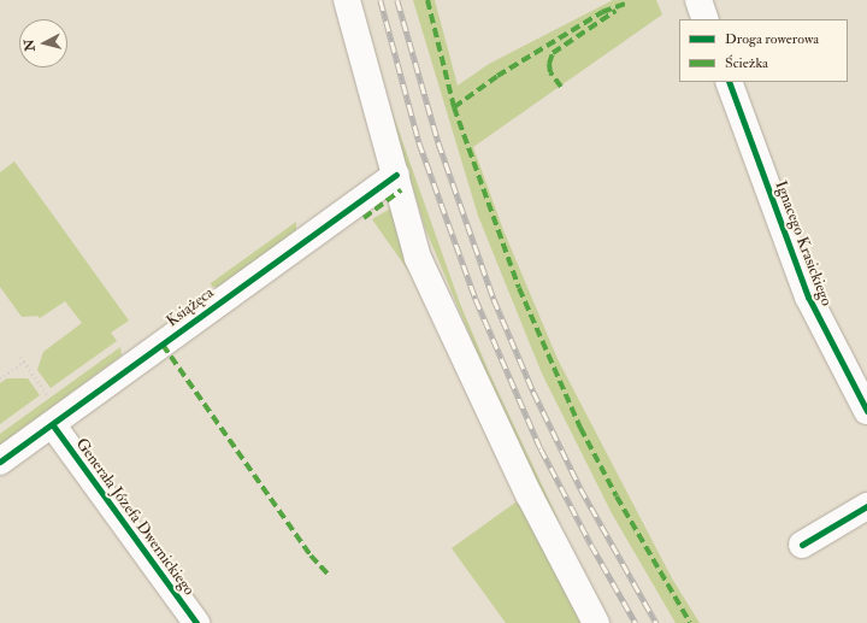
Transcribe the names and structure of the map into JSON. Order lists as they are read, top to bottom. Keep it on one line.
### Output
{"streets":{"street":["Ignacego Krasickiego","Książęca","Generała Józefa Dwernickiego"]},"crossings":[["Książęca","Generała Józefa Dwernickiego"]],"legend":["Droga rowerowa","Ścieżka"],"north":"left"}
